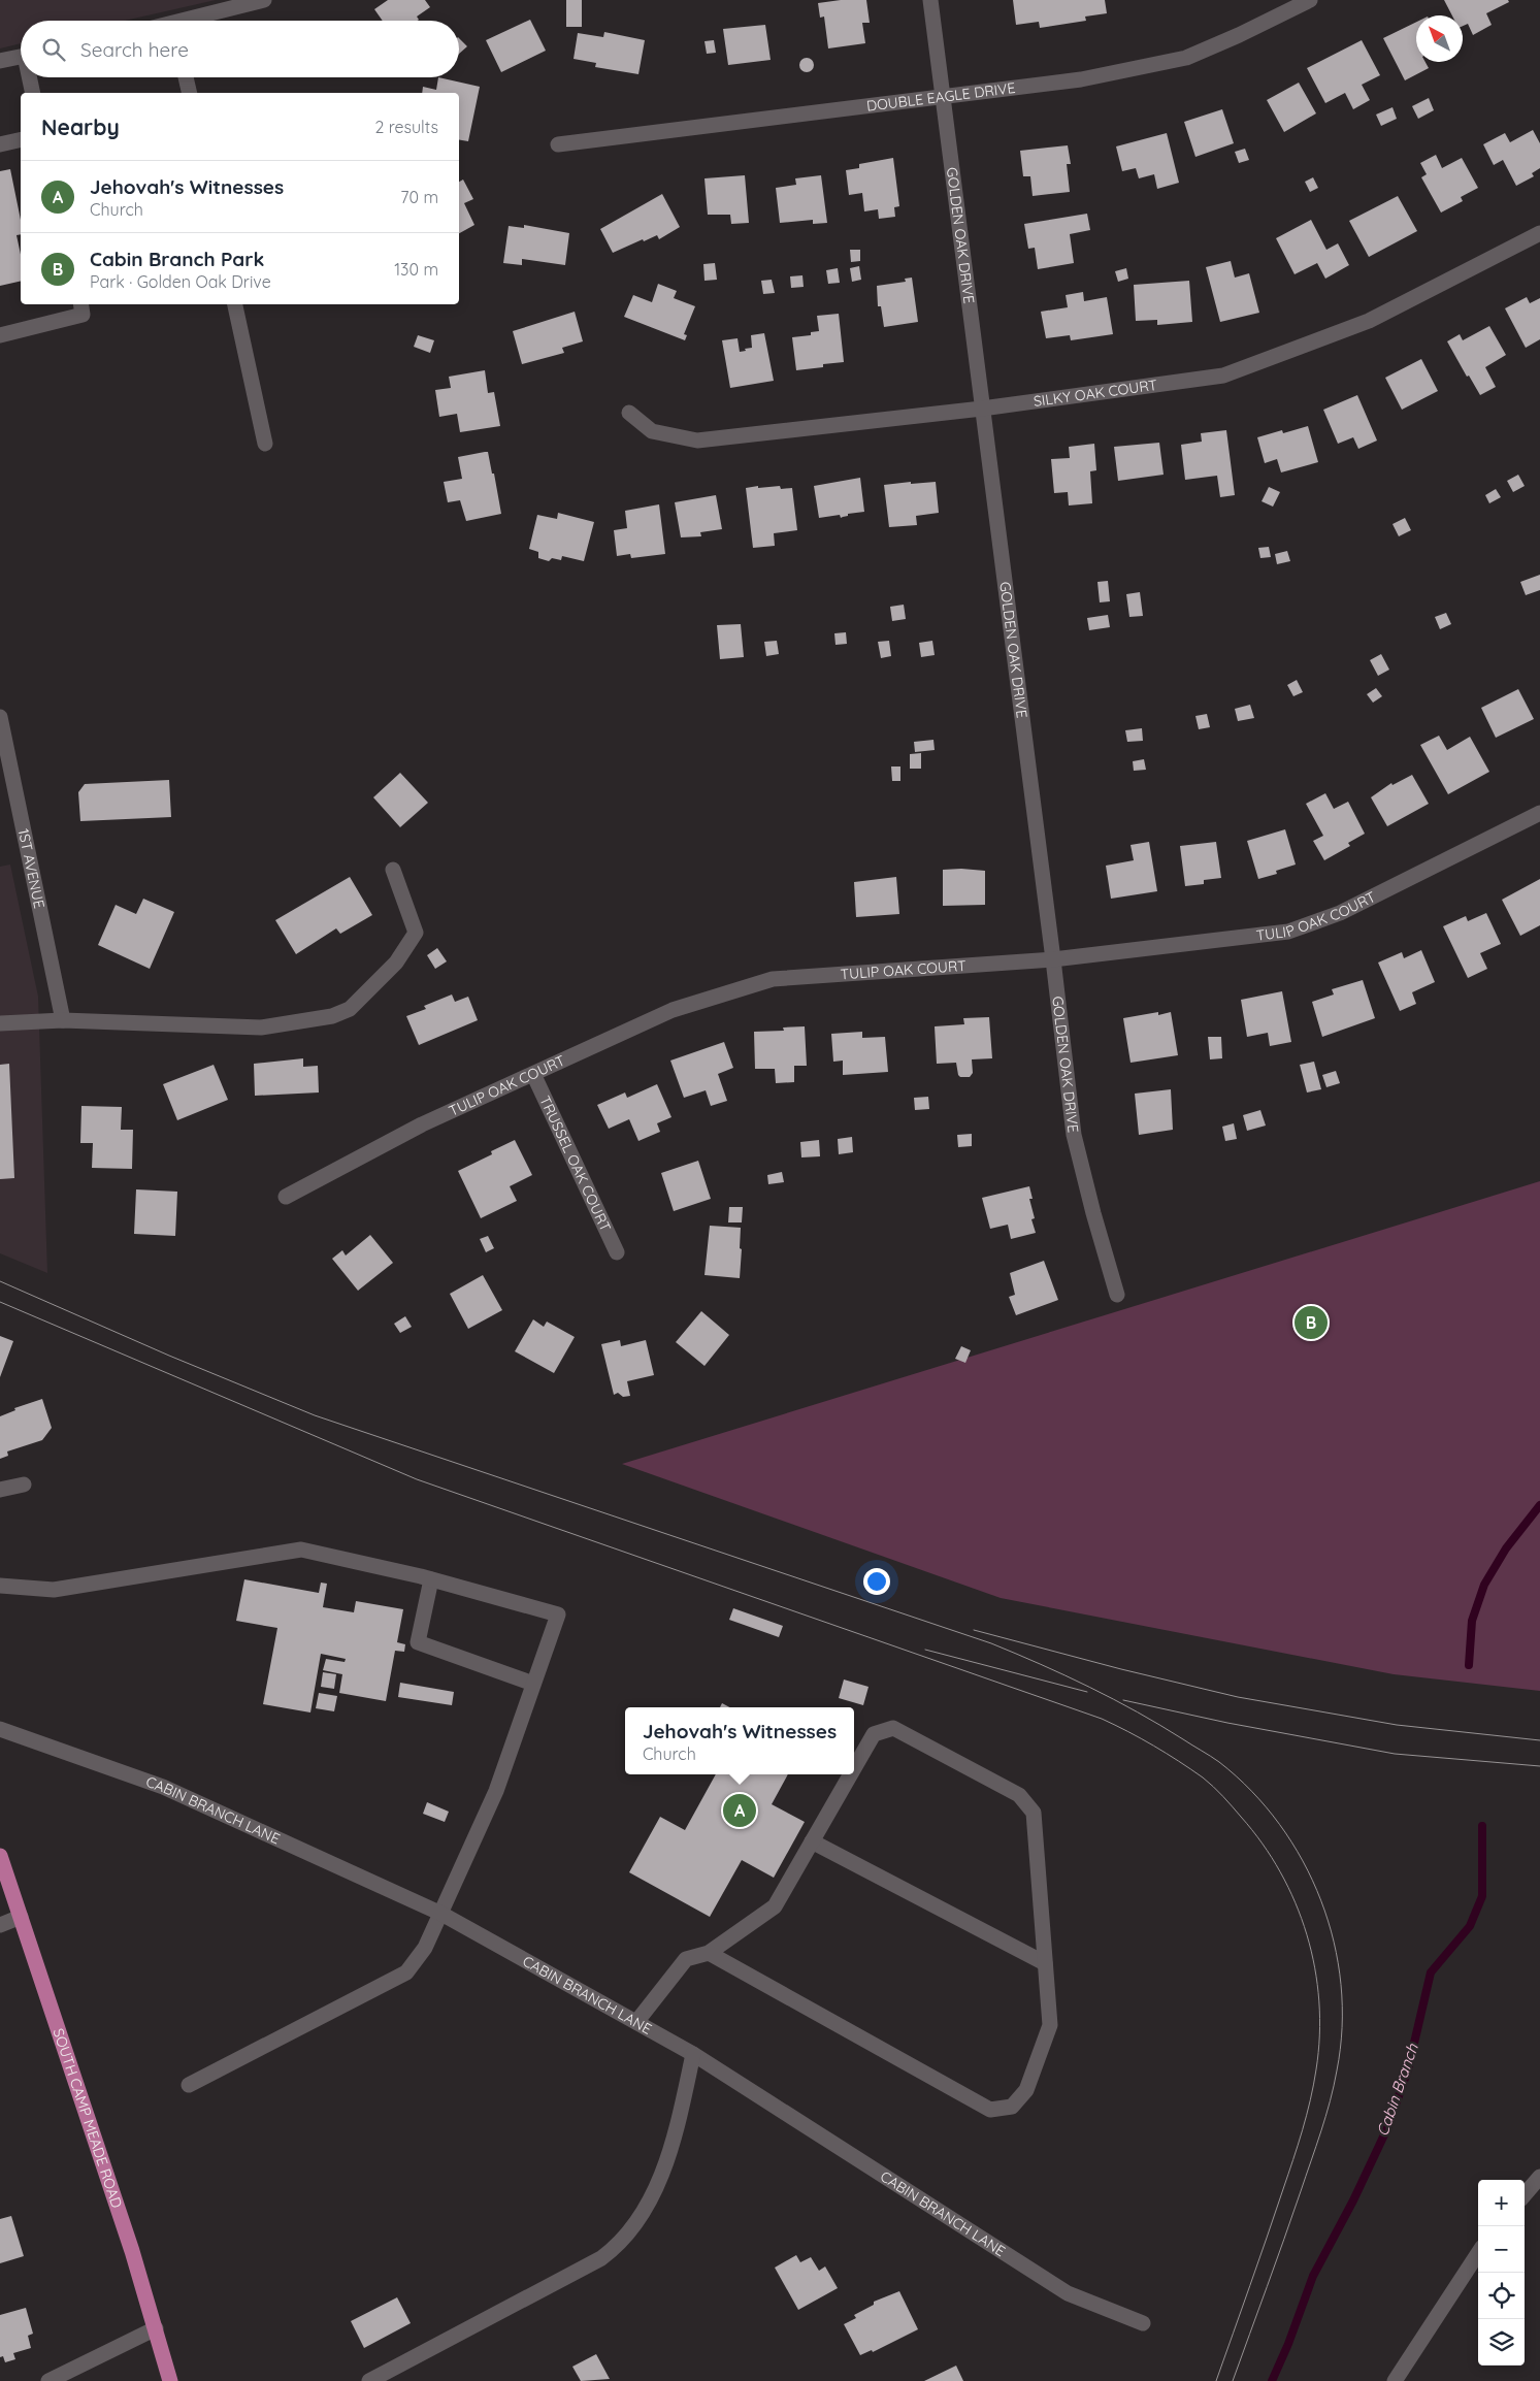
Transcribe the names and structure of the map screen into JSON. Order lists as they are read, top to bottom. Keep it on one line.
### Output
{"streets":{"main road":["SOUTH CAMP MEADE ROAD"],"street":["DOUBLE EAGLE DRIVE","GOLDEN OAK DRIVE","SILKY OAK COURT","1ST AVENUE","TULIP OAK COURT","TRUSSEL OAK COURT","CABIN BRANCH LANE"]},"crossings":[["DOUBLE EAGLE DRIVE","GOLDEN OAK DRIVE"],["GOLDEN OAK DRIVE","SILKY OAK COURT"],["GOLDEN OAK DRIVE","TULIP OAK COURT"],["TULIP OAK COURT","TRUSSEL OAK COURT"]],"water":["Cabin Branch"],"north":"top left","page":{"search":"Search here","heading":["Nearby","2 results"],"list":[{"mark":"A","name":"Jehovah's Witnesses","note":"Church","value":"70 m"},{"mark":"B","name":"Cabin Branch Park","note":"Park · Golden Oak Drive","value":"130 m"}],"pins":["B","A"],"popup":["Jehovah's Witnesses","Church"],"map_buttons":["+","−"]}}
